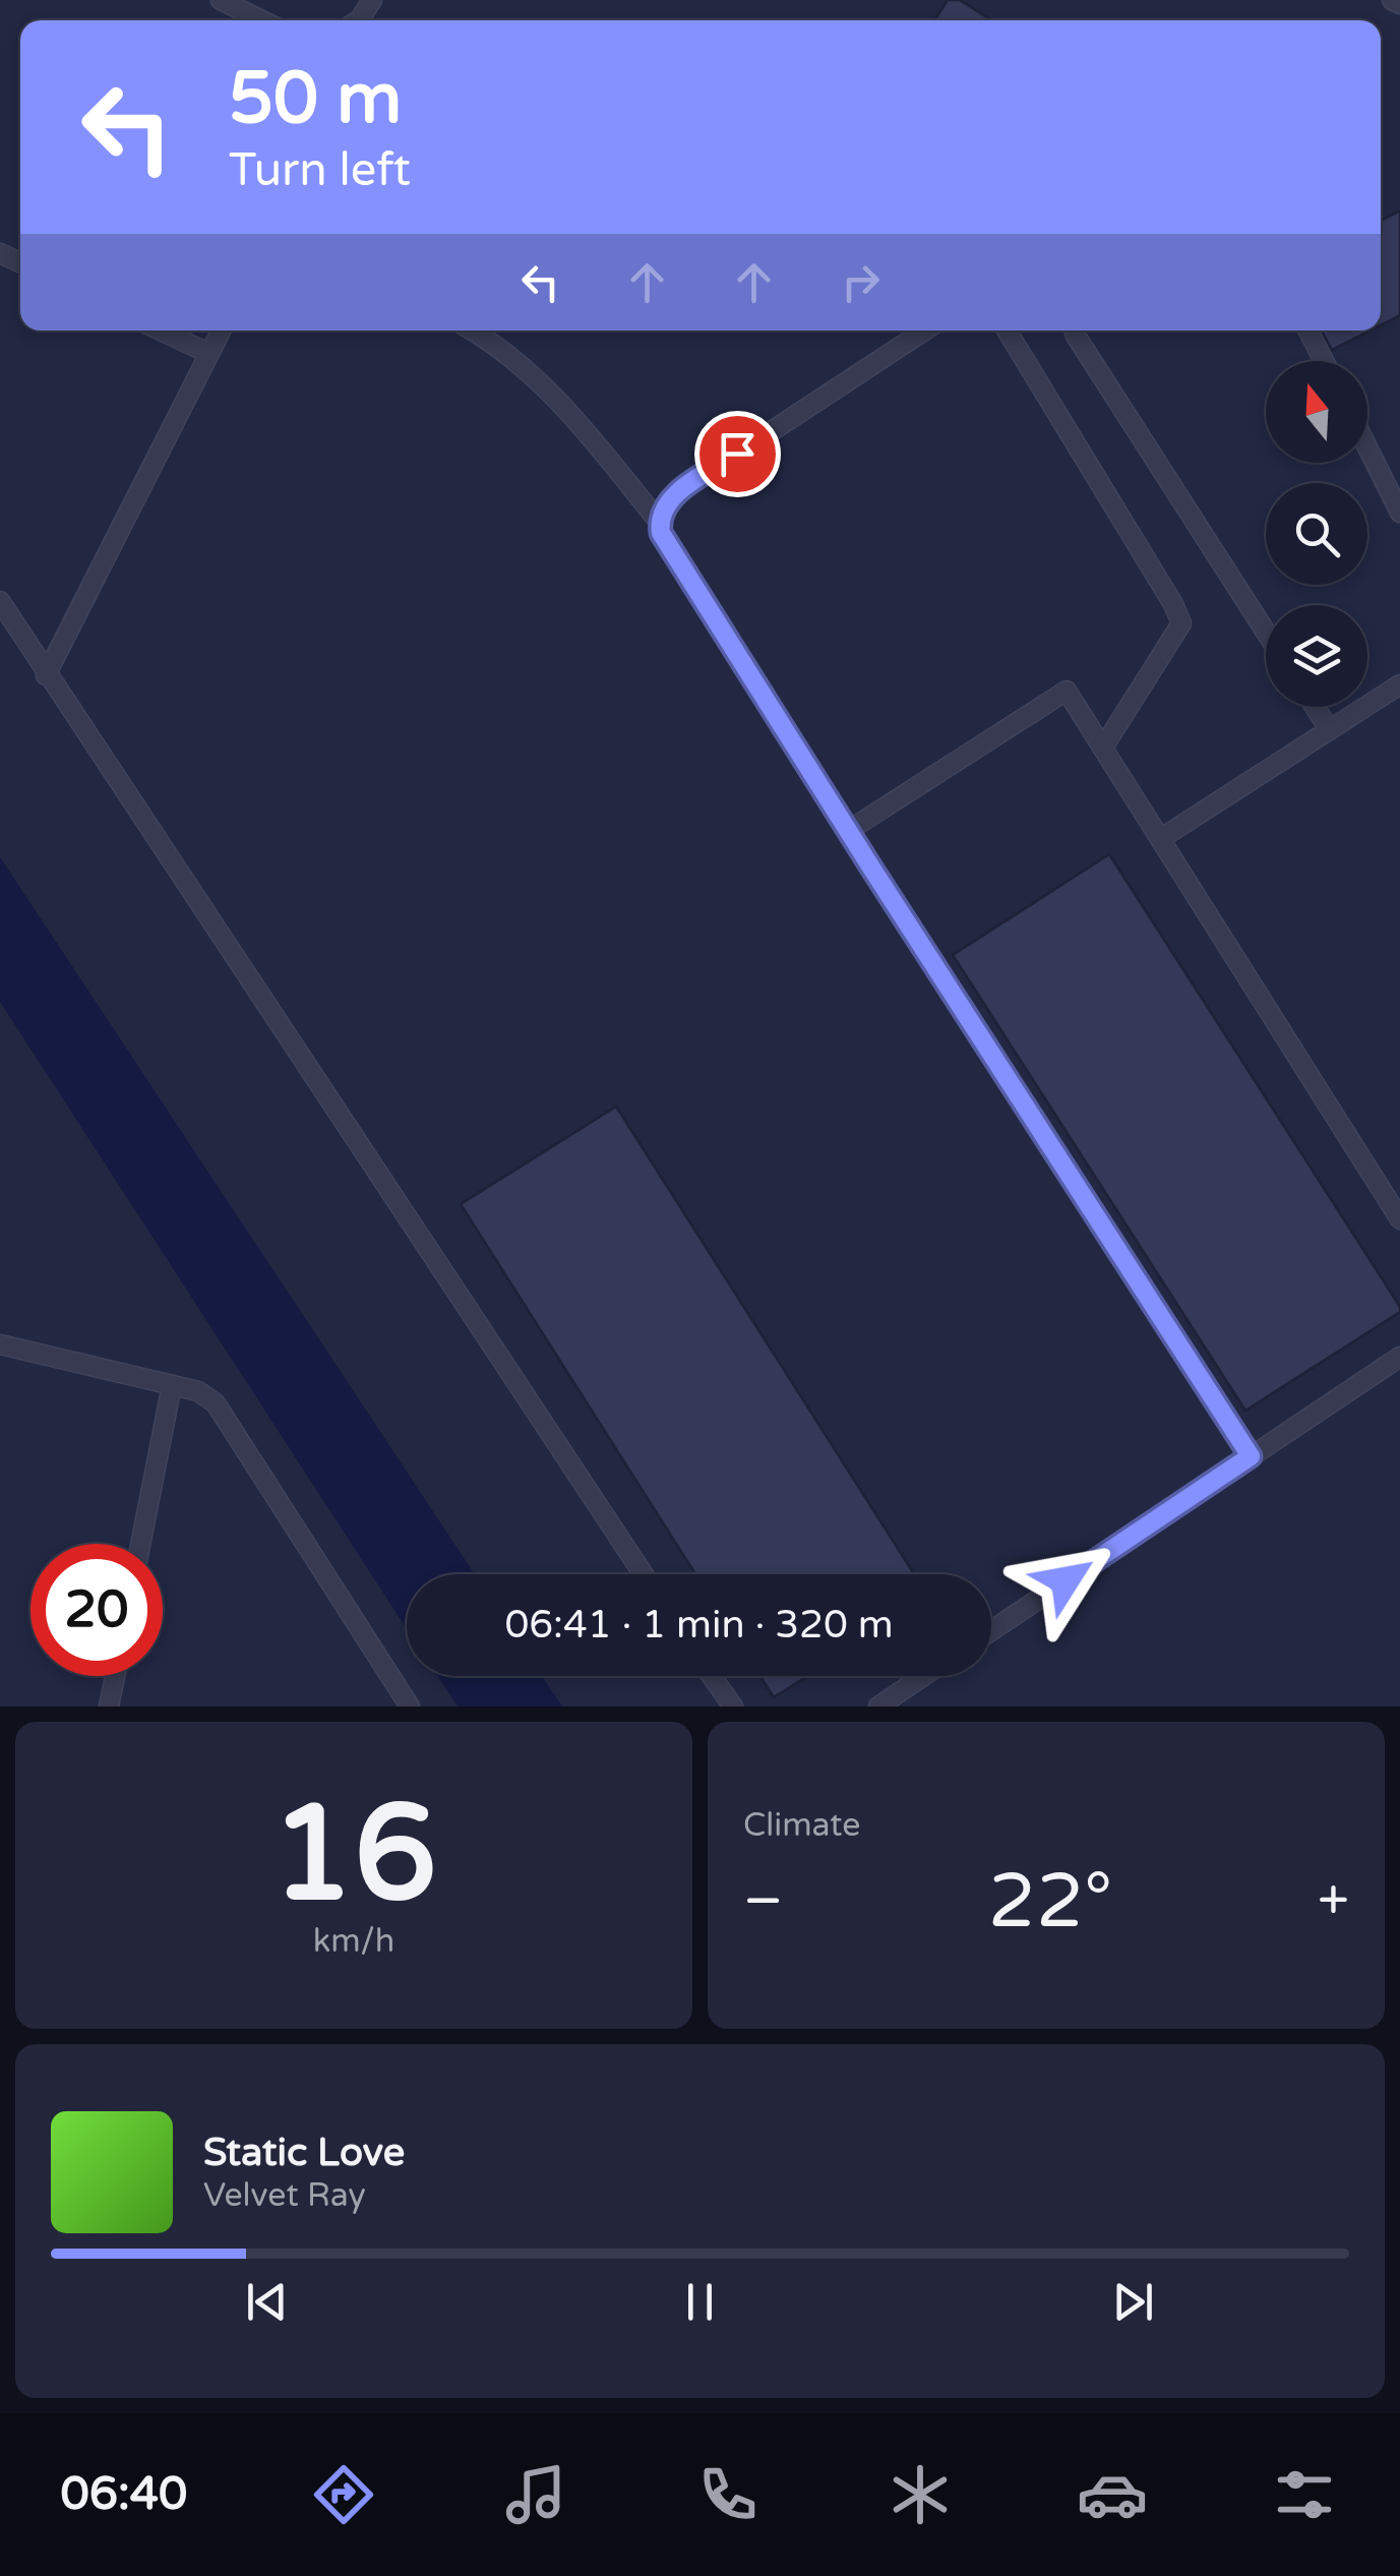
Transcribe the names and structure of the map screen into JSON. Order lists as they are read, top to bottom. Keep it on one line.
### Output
{"north":"top","page":{"turn":["50 m","Turn left"],"limit":"20","trip":"06:41 · 1 min · 320 m","tile":[["16","km/h"],"Climate"],"heat":["−","22°","+"],"song":["Static Love","Velvet Ray"],"tabs":"06:40"}}
